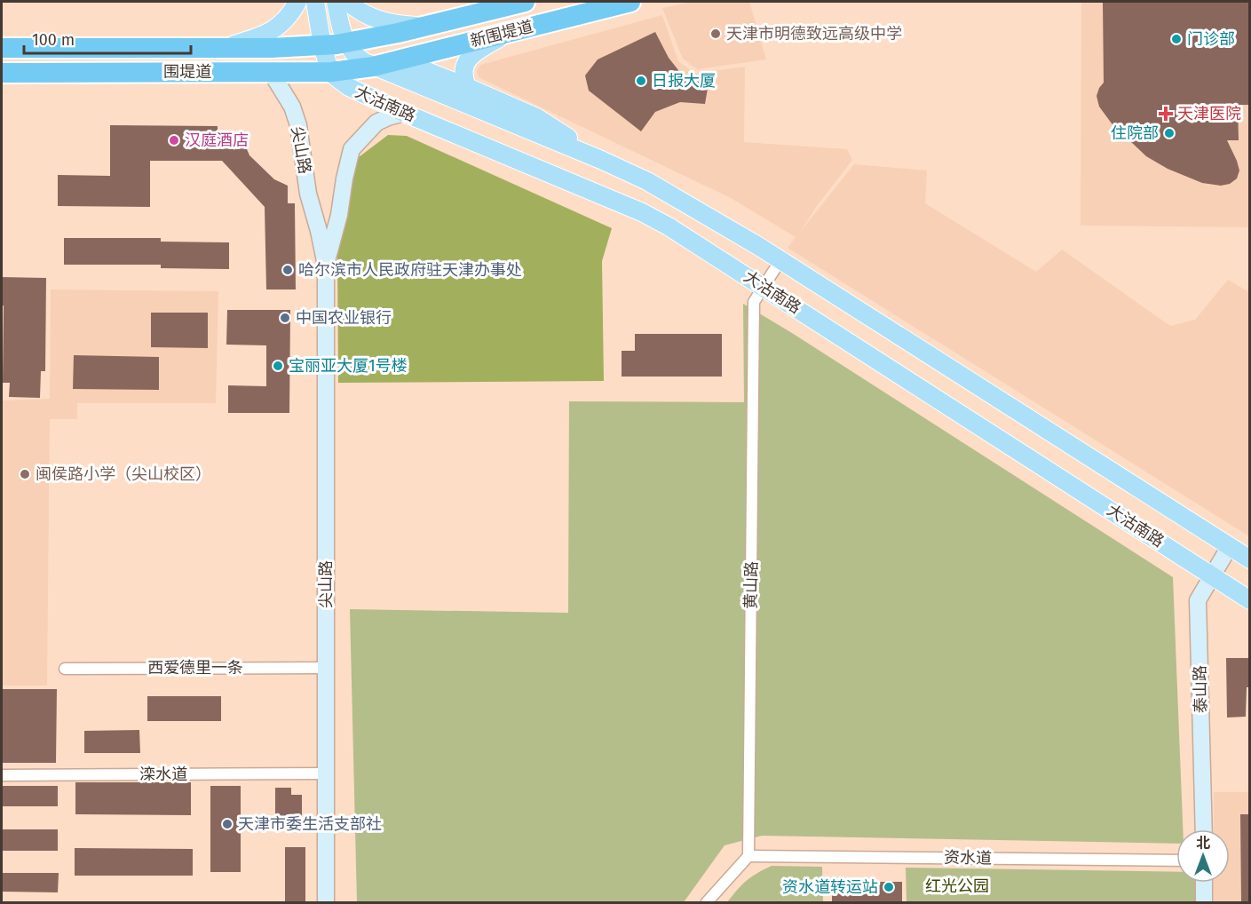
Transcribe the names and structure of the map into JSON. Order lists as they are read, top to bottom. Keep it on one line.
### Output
{"streets":{"highway":["新围堤道","围堤道"],"main road":["大沽南路","尖山路","泰山路"],"street":["黄山路","西爱德里一条","滦水道","资水道"]},"crossings":[["新围堤道","围堤道"],["新围堤道","大沽南路"],["围堤道","大沽南路"],["围堤道","尖山路"],["大沽南路","尖山路"],["大沽南路","黄山路"],["大沽南路","泰山路"],["尖山路","西爱德里一条"],["尖山路","滦水道"],["黄山路","资水道"]],"parks":["红光公园"],"places":{"other":["天津市明德致远高级中学","门诊部","日报大厦","住院部","汉庭酒店","哈尔滨市人民政府驻天津办事处","中国农业银行","宝丽亚大厦1号楼","闽侯路小学（尖山校区）","天津市委生活支部社","资水道转运站"],"health":["天津医院"]},"scale_bar":"100 m","north":"top"}
